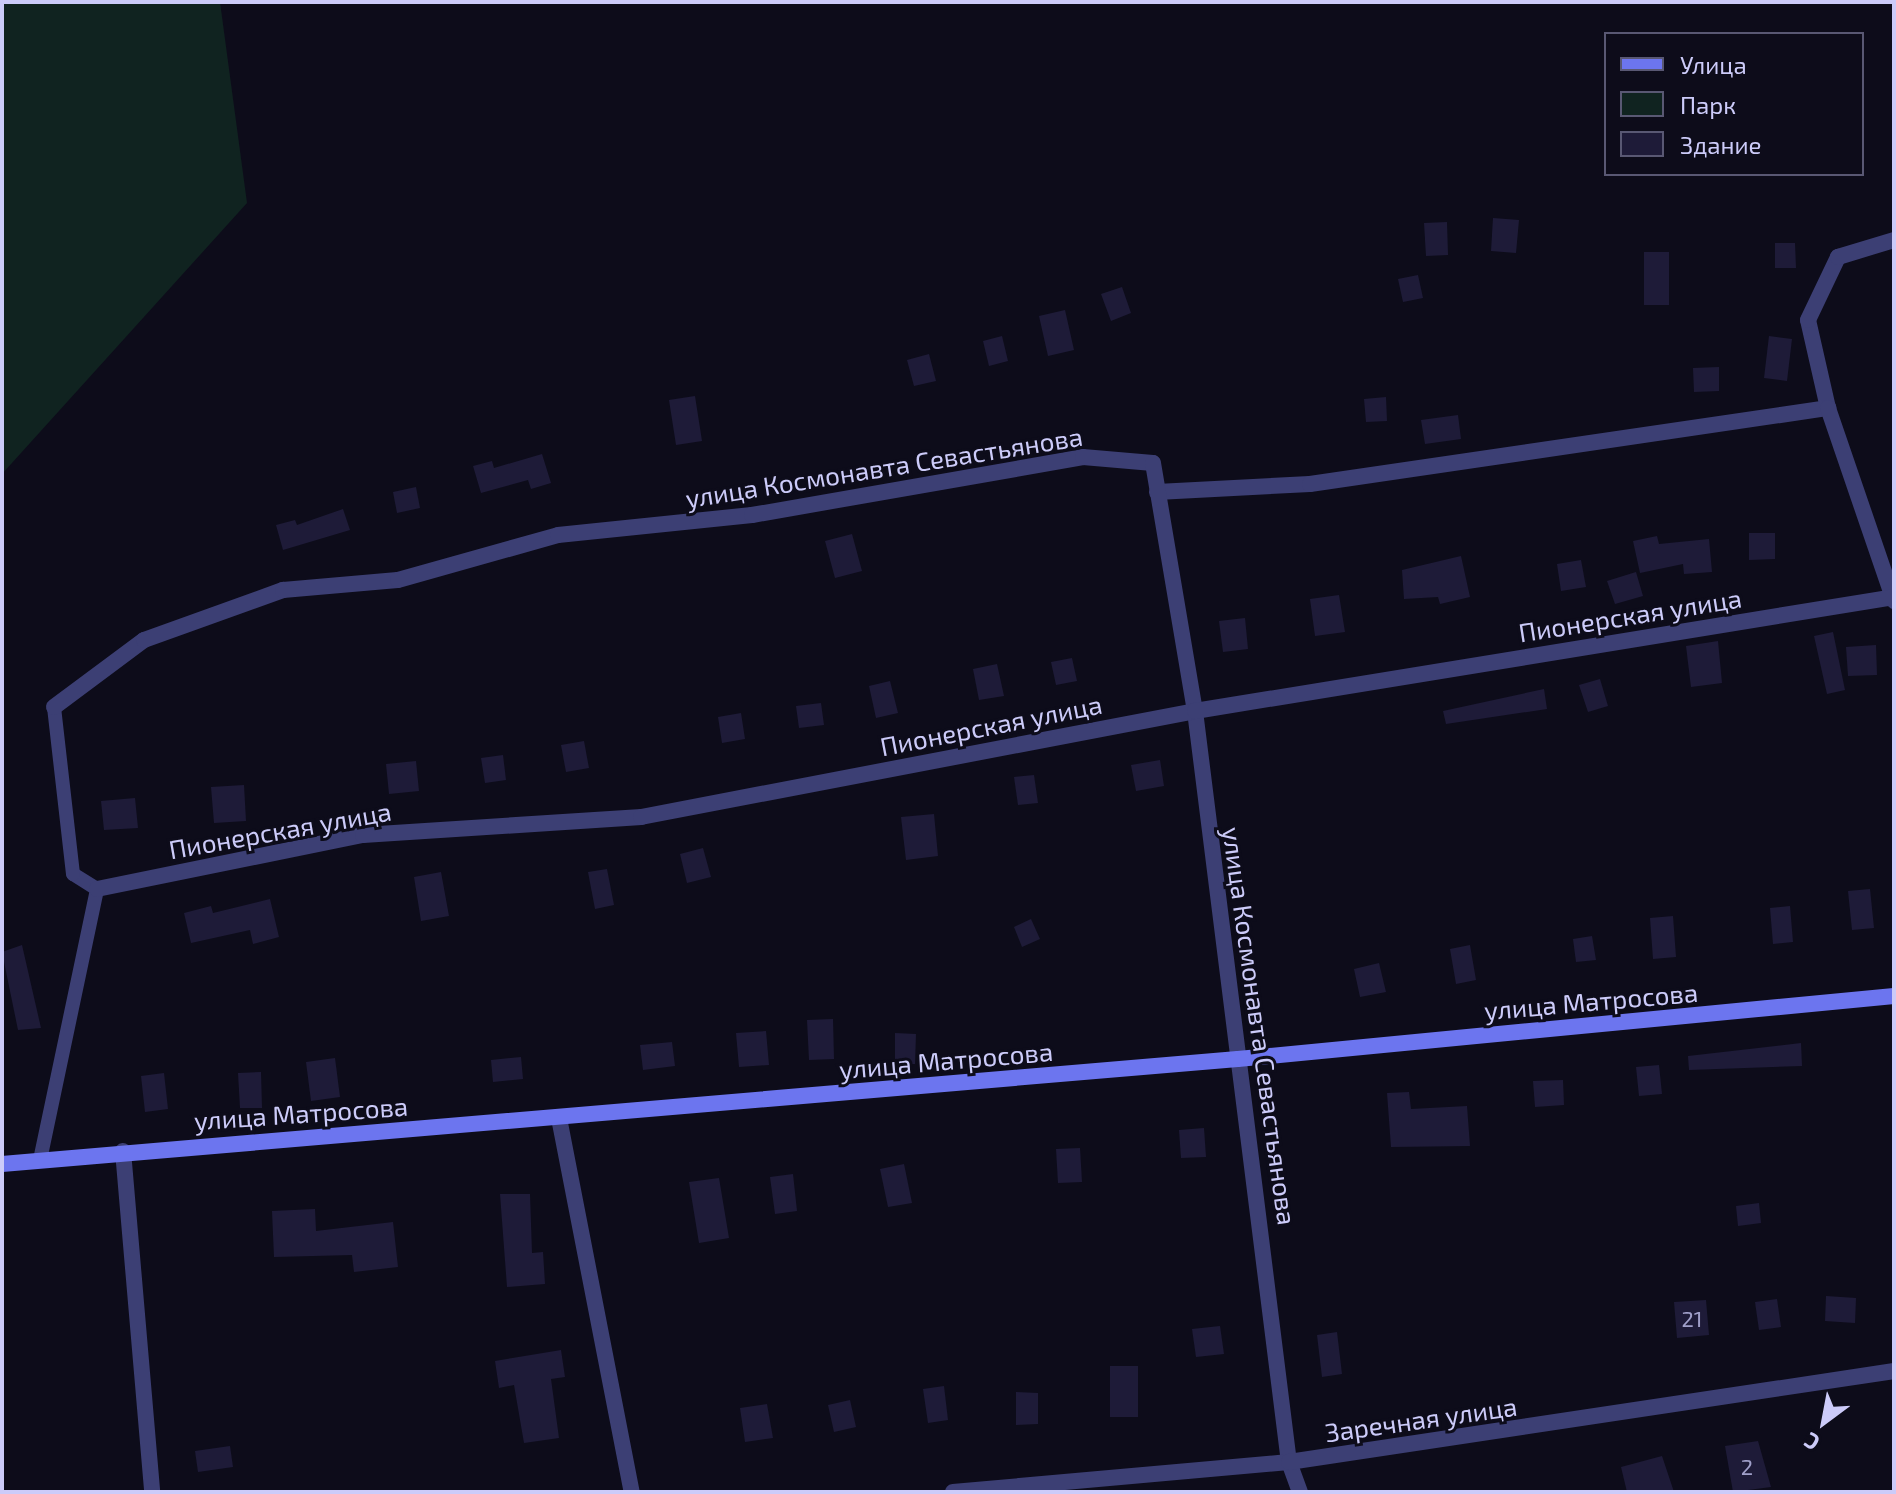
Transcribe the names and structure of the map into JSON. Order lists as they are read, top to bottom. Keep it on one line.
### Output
{"streets":{"main road":["улица Матросова"],"street":["улица Космонавта Севастьянова","Пионерская улица","Заречная улица"]},"crossings":[["улица Космонавта Севастьянова","Пионерская улица"],["улица Космонавта Севастьянова","улица Матросова"],["улица Космонавта Севастьянова","Заречная улица"]],"house_numbers":["21","2"],"legend":["Улица","Парк","Здание"],"north":"bottom left"}
